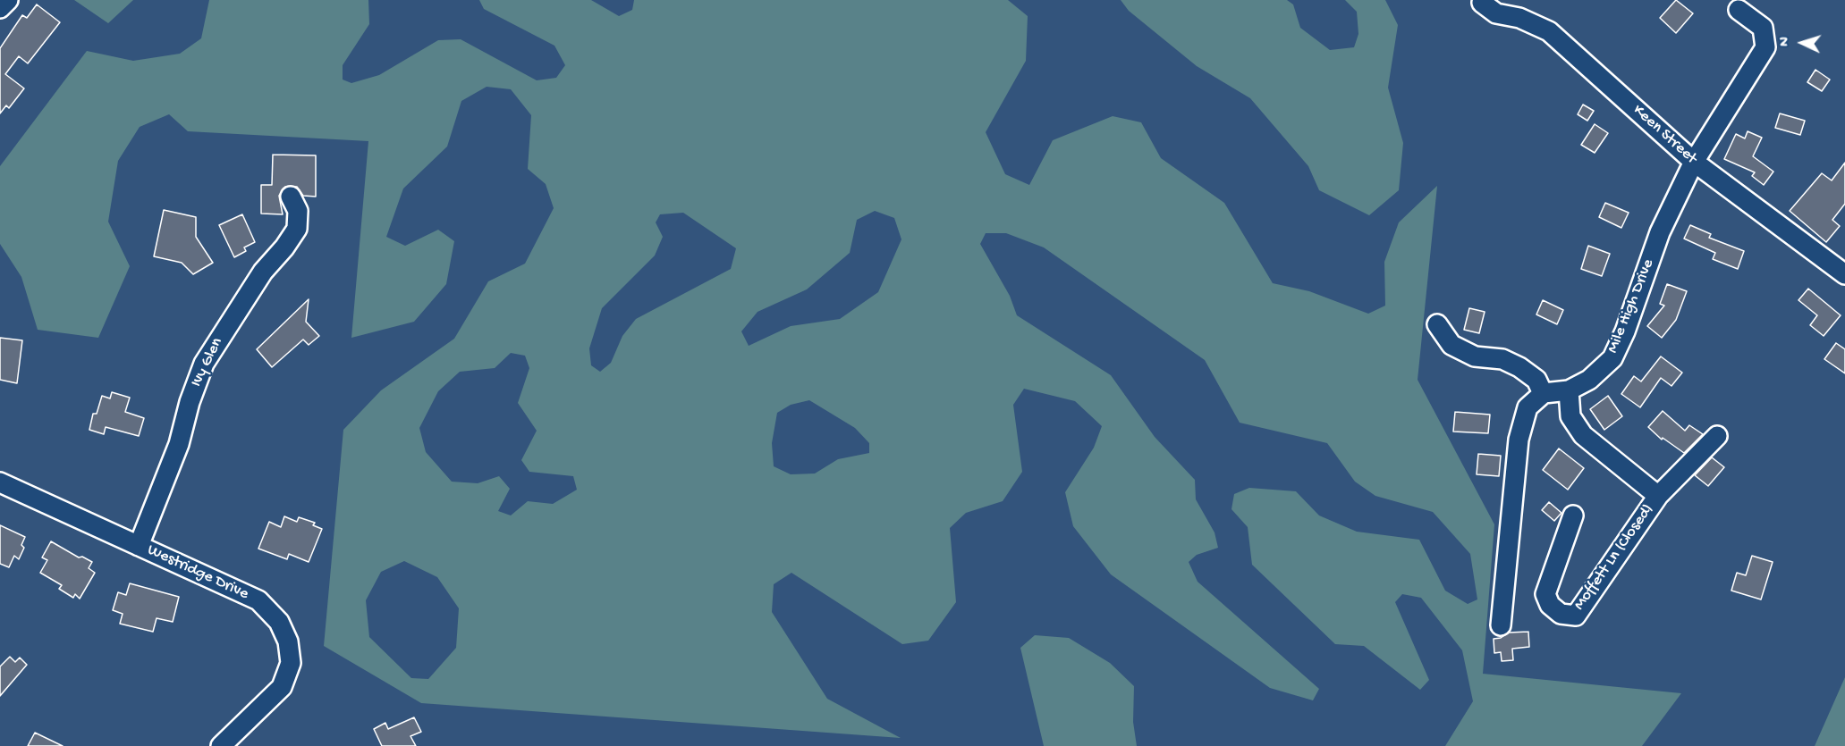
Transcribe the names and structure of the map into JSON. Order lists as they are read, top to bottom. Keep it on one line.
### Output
{"streets":{"street":["Keen Street","Mile High Drive","Ivy Glen","Moffett Ln (Closed)","Westridge Drive"]},"crossings":[["Keen Street","Mile High Drive"],["Ivy Glen","Westridge Drive"]],"north":"left"}
